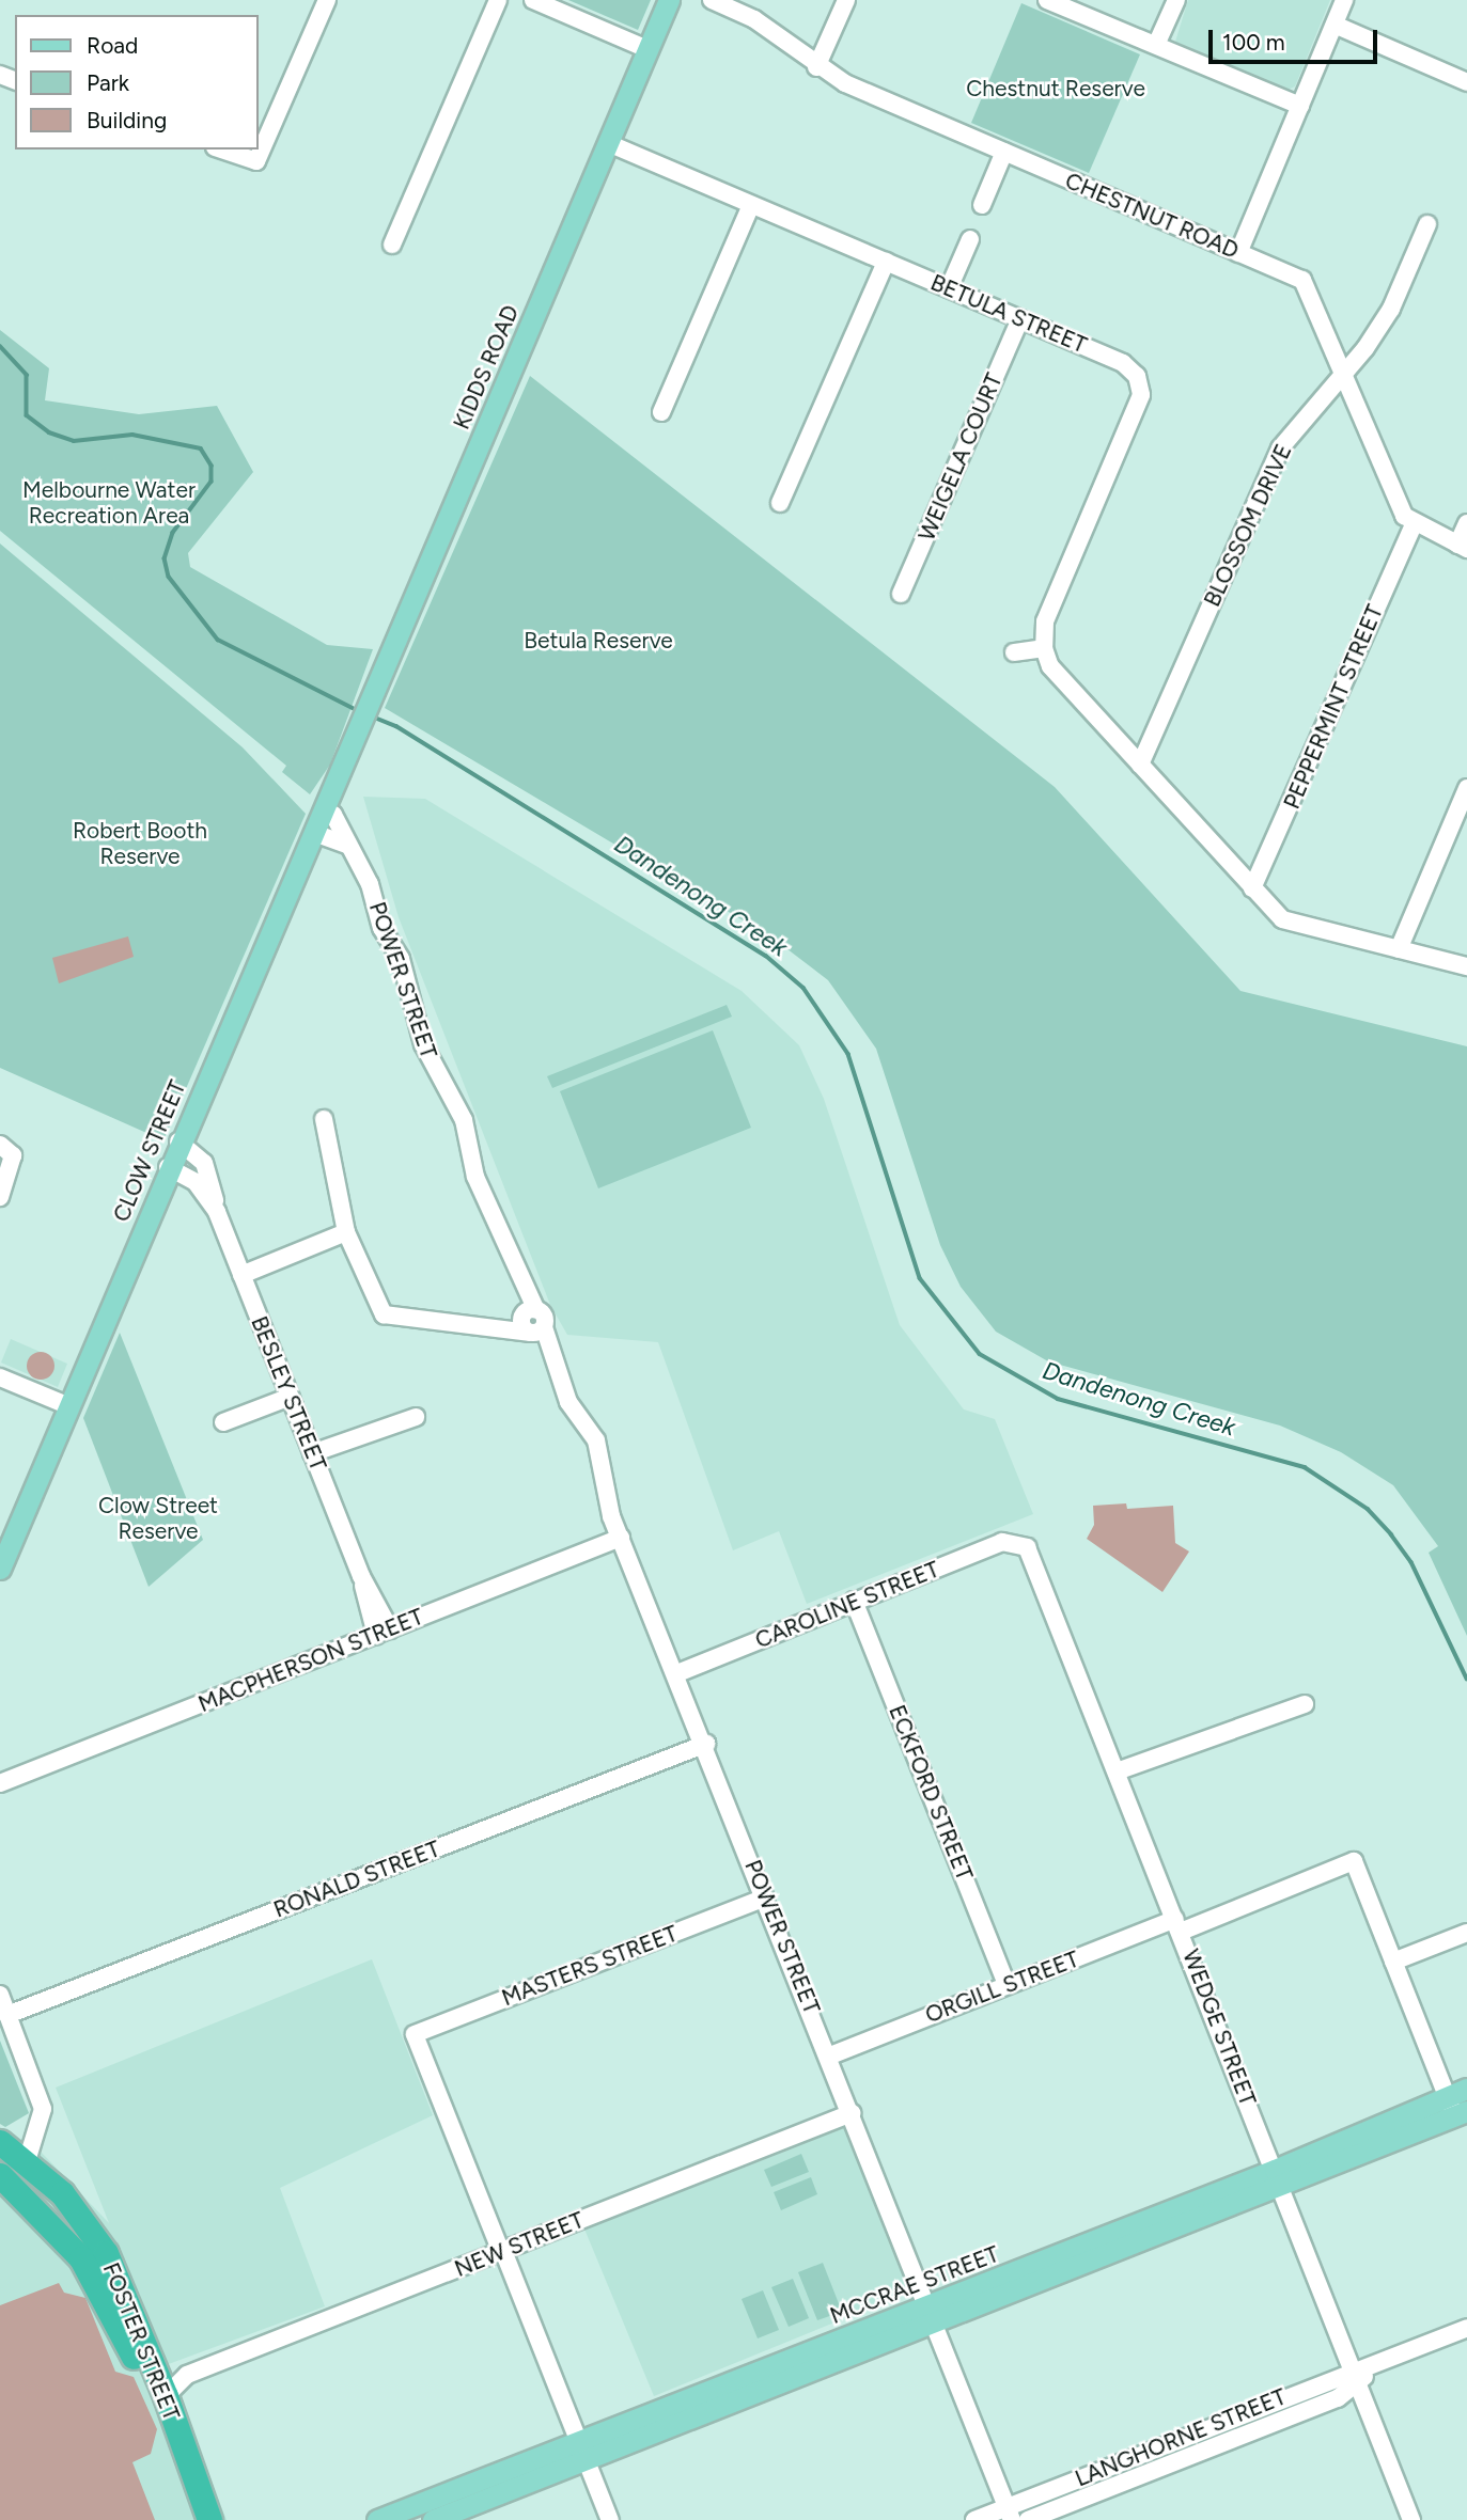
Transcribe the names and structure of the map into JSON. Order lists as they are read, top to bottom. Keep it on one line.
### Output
{"streets":{"highway":["FOSTER STREET"],"main road":["KIDDS ROAD","CLOW STREET","MCCRAE STREET"],"street":["CHESTNUT ROAD","BETULA STREET","WEIGELA COURT","BLOSSOM DRIVE","PEPPERMINT STREET","POWER STREET","BESLEY STREET","CAROLINE STREET","MACPHERSON STREET","ECKFORD STREET","RONALD STREET","MASTERS STREET","ORGILL STREET","WEDGE STREET","NEW STREET","LANGHORNE STREET"]},"crossings":[["CHESTNUT ROAD","BLOSSOM DRIVE"],["CHESTNUT ROAD","PEPPERMINT STREET"],["BETULA STREET","KIDDS ROAD"],["BETULA STREET","WEIGELA COURT"],["KIDDS ROAD","CLOW STREET"],["POWER STREET","CLOW STREET"],["POWER STREET","CAROLINE STREET"],["POWER STREET","MACPHERSON STREET"],["POWER STREET","RONALD STREET"],["POWER STREET","MASTERS STREET"],["POWER STREET","ORGILL STREET"],["POWER STREET","NEW STREET"],["POWER STREET","MCCRAE STREET"],["POWER STREET","LANGHORNE STREET"],["CLOW STREET","BESLEY STREET"],["BESLEY STREET","MACPHERSON STREET"],["CAROLINE STREET","ECKFORD STREET"],["CAROLINE STREET","WEDGE STREET"],["ECKFORD STREET","ORGILL STREET"],["MASTERS STREET","NEW STREET"],["ORGILL STREET","WEDGE STREET"],["WEDGE STREET","MCCRAE STREET"],["WEDGE STREET","LANGHORNE STREET"],["NEW STREET","FOSTER STREET"]],"water":["Dandenong Creek"],"parks":["Chestnut Reserve","Melbourne Water Recreation Area","Betula Reserve","Robert Booth Reserve","Clow Street Reserve"],"legend":["Road","Park","Building"],"scale_bar":"100 m"}
